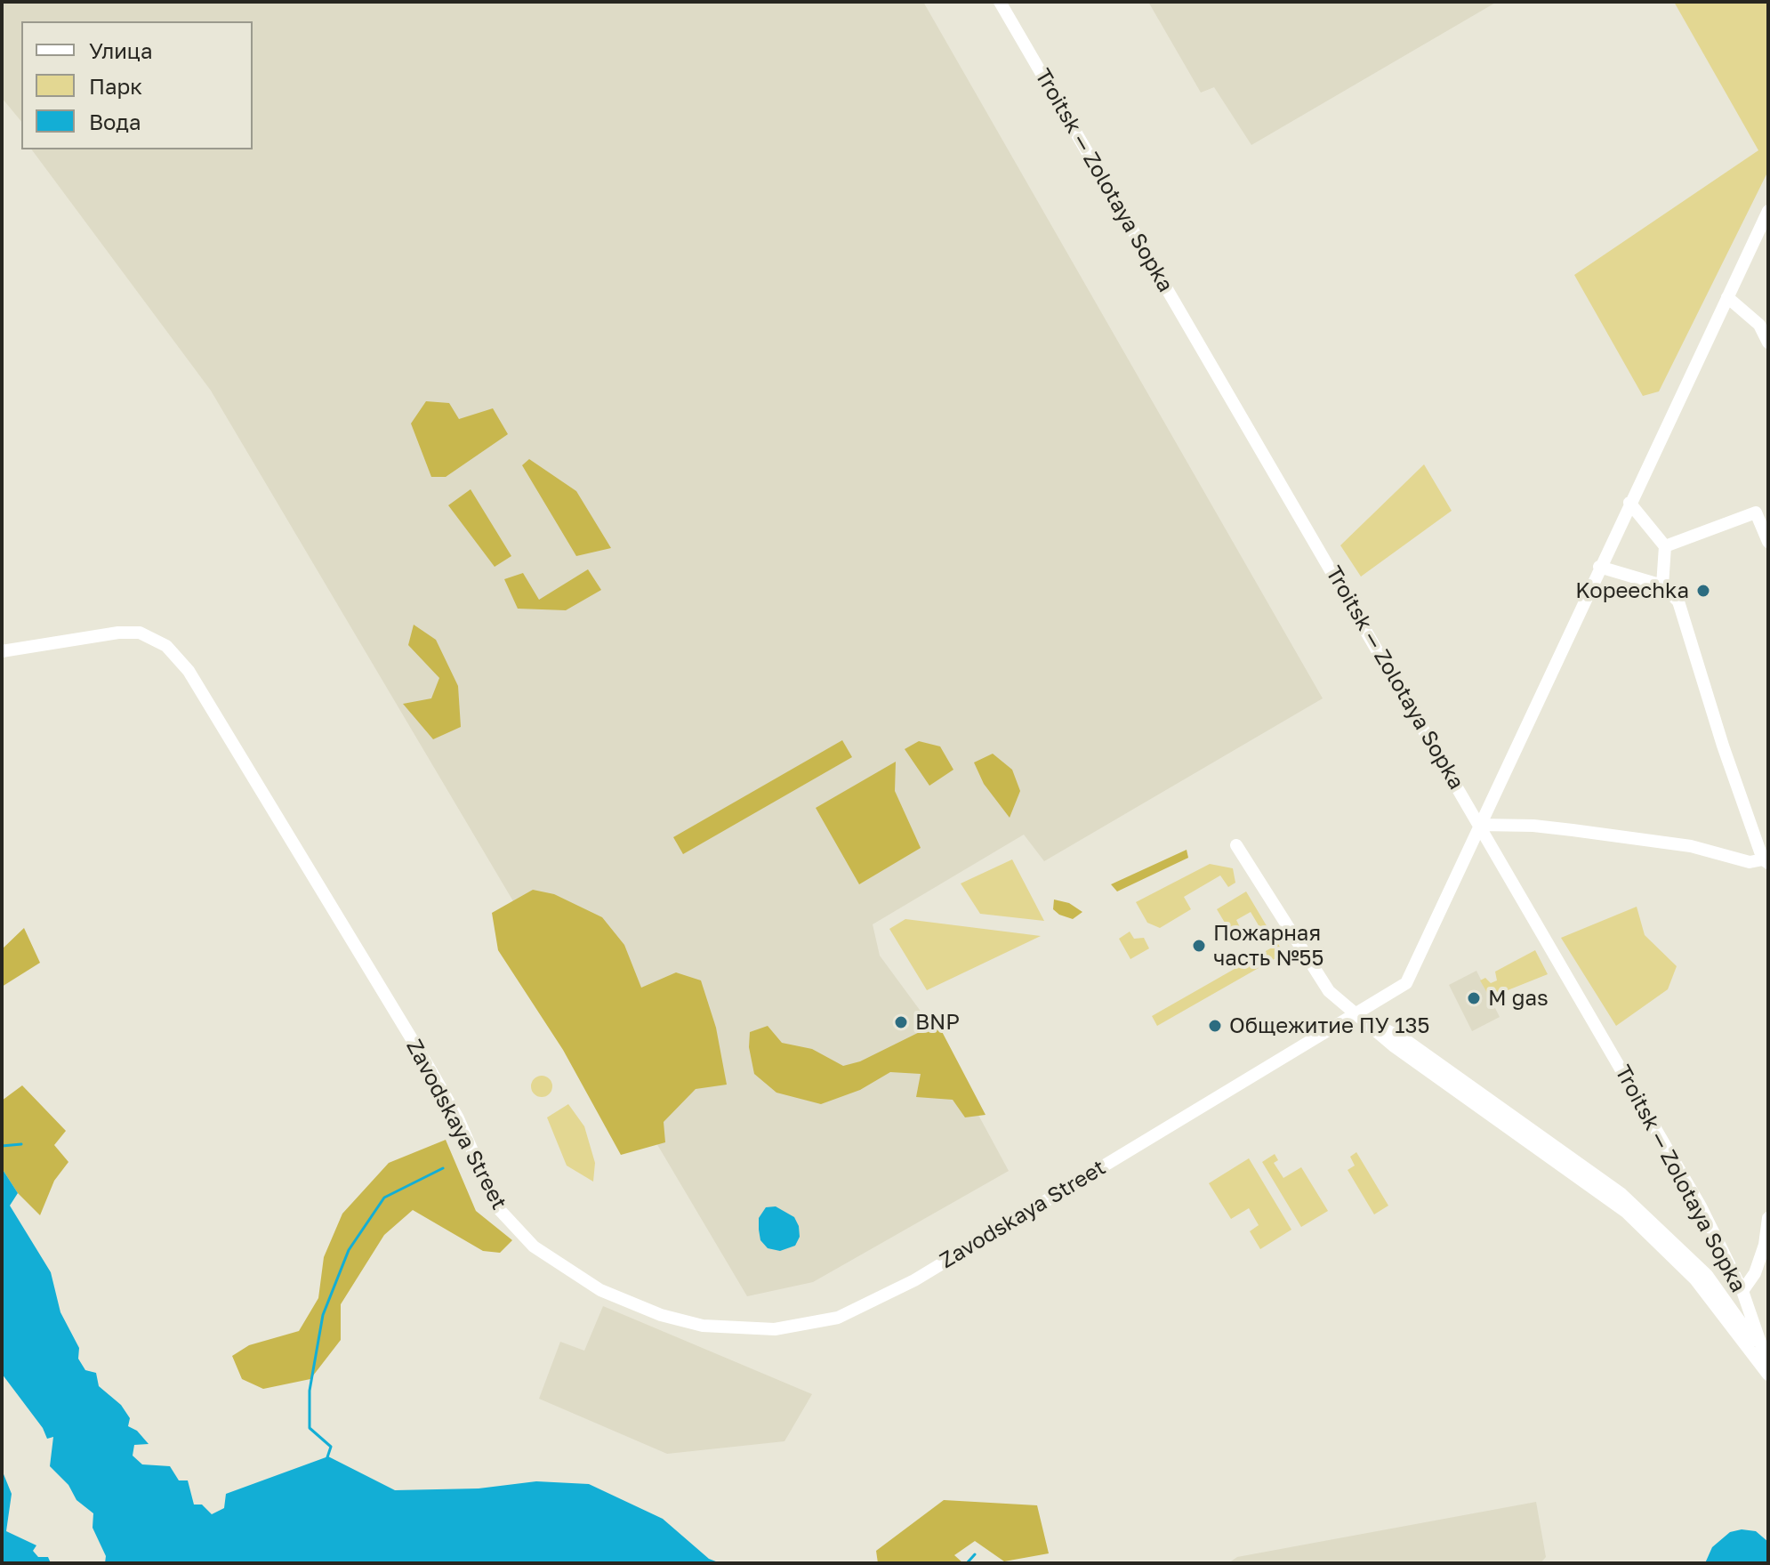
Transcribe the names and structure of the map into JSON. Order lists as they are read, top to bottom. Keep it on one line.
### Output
{"streets":{"street":["Troitsk — Zolotaya Sopka","Zavodskaya Street"]},"crossings":[["Troitsk — Zolotaya Sopka","Zavodskaya Street"]],"places":["Kopeechka","Пожарная часть №55","M gas","BNP","Общежитие ПУ 135"],"legend":["Улица","Парк","Вода"]}
